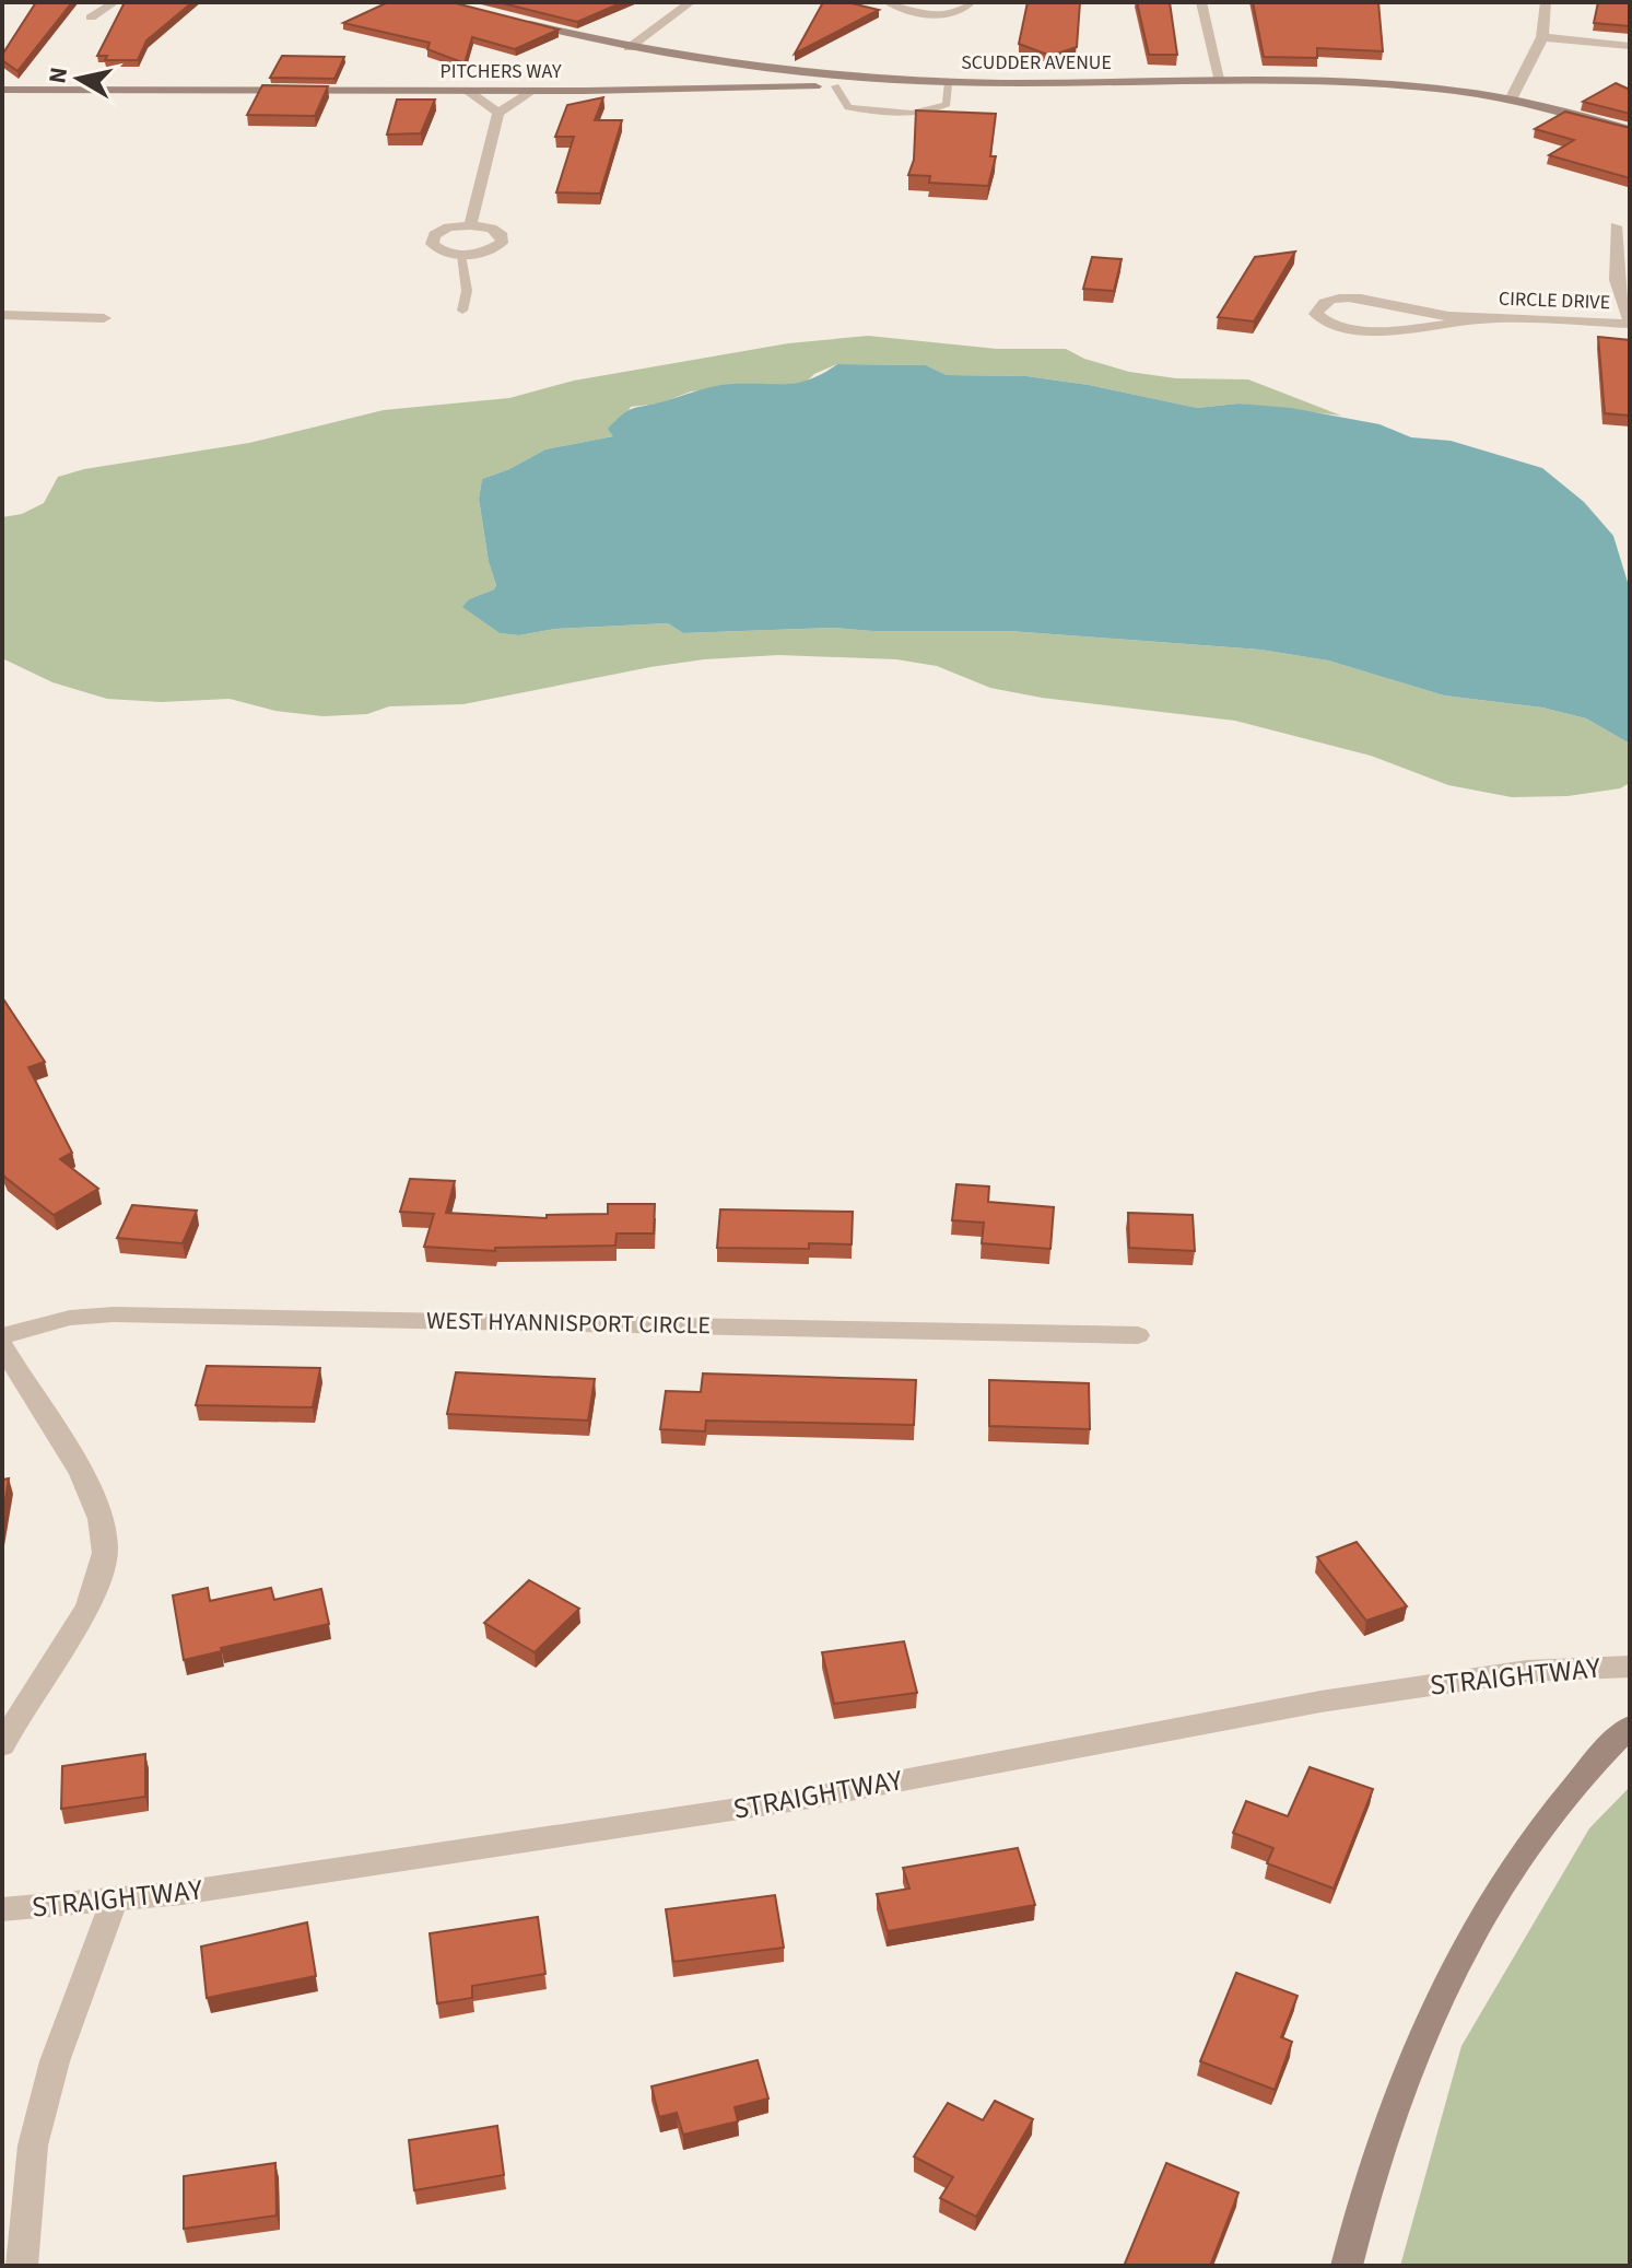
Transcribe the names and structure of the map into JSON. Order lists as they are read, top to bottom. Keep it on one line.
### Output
{"streets":{"main road":["SCUDDER AVENUE","PITCHERS WAY"],"street":["CIRCLE DRIVE","WEST HYANNISPORT CIRCLE","STRAIGHTWAY"]},"crossings":[["SCUDDER AVENUE","PITCHERS WAY"]],"north":"left"}
